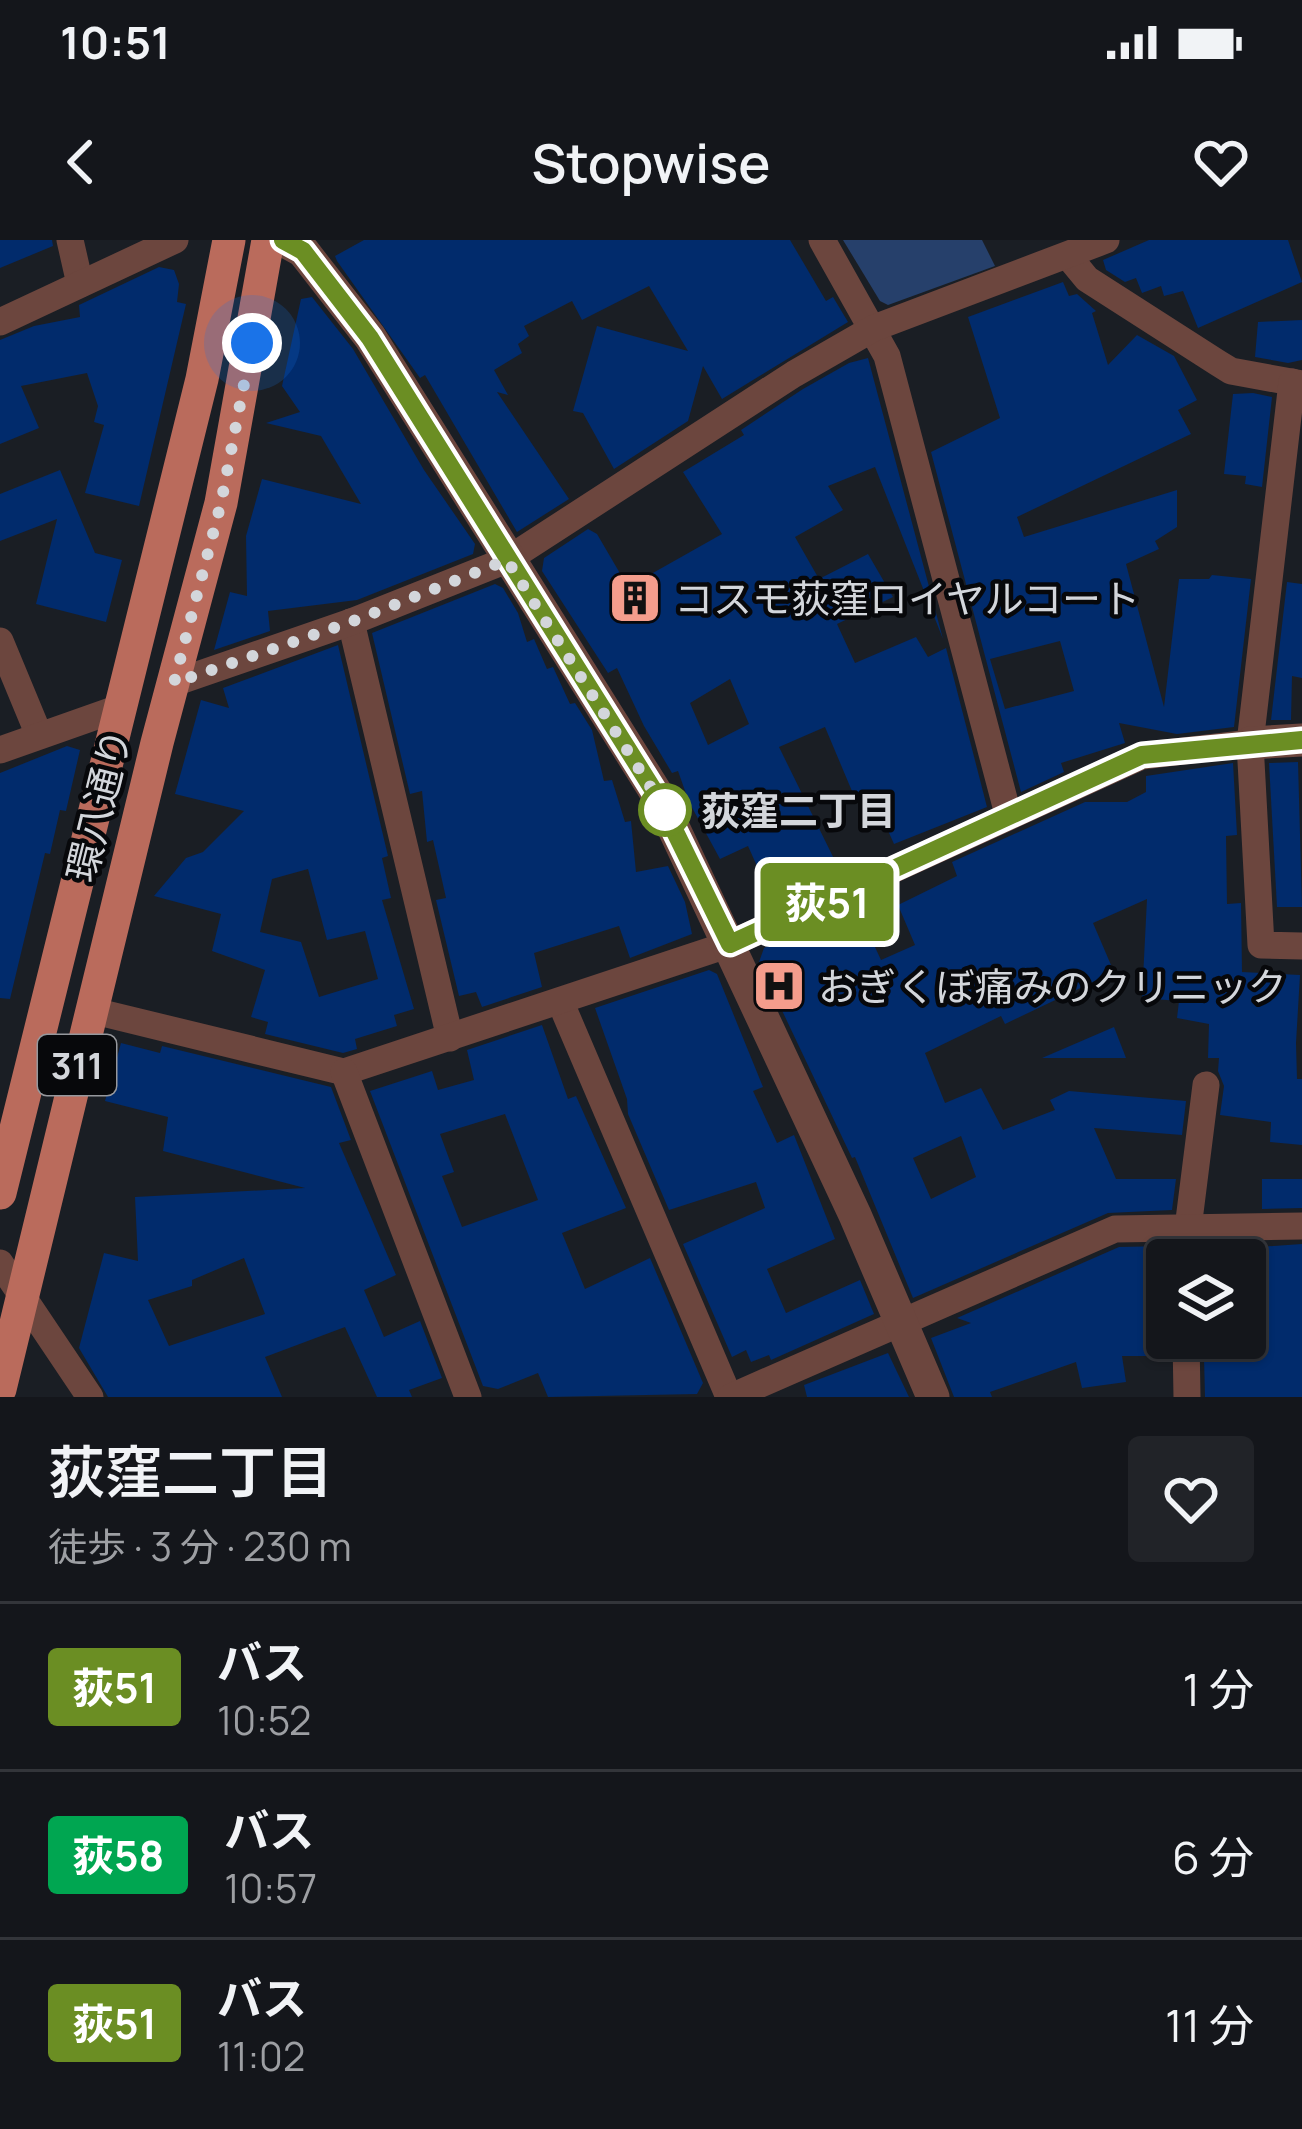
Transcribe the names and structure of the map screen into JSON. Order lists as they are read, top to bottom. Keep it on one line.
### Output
{"streets":{"main road":["環八通り","311"]},"places":{"building":["コスモ荻窪ロイヤルコート"],"other":["荻窪二丁目"],"hospital":["おぎくぼ痛みのクリニック"]},"lines":["bus line 荻51"],"page":{"status":"10:51","header":"Stopwise","on_map":"荻51","heading":["荻窪二丁目","徒歩 · 3 分 · 230 m"],"list":[{"mark":"荻51","name":"バス","note":"10:52","value":"1 分"},{"mark":"荻58","name":"バス","note":"10:57","value":"6 分"},{"mark":"荻51","name":"バス","note":"11:02","value":"11 分"}]}}
